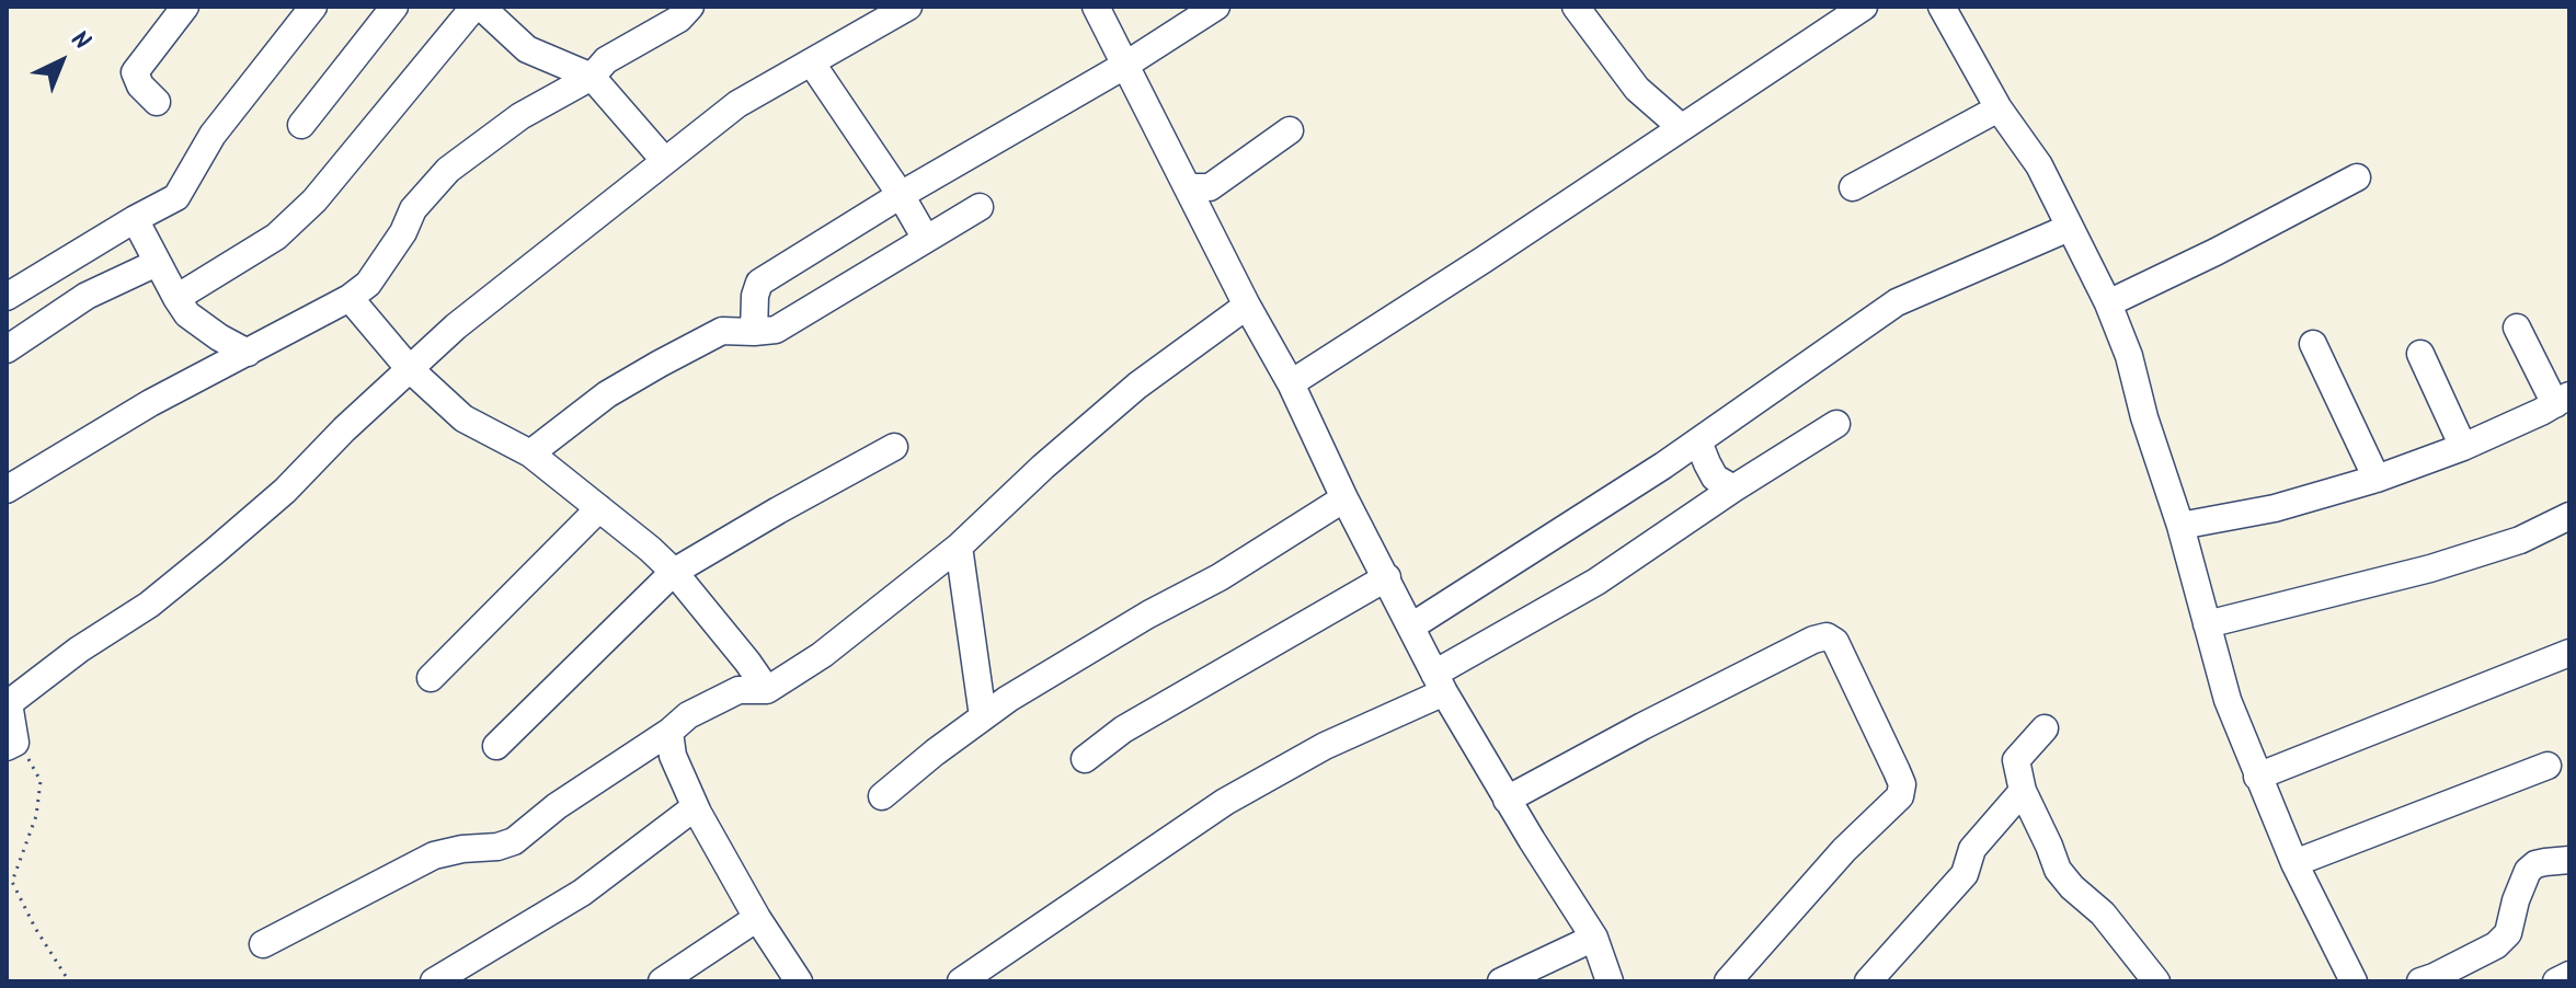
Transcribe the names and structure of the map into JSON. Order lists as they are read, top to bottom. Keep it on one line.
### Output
{"north":"top right"}
